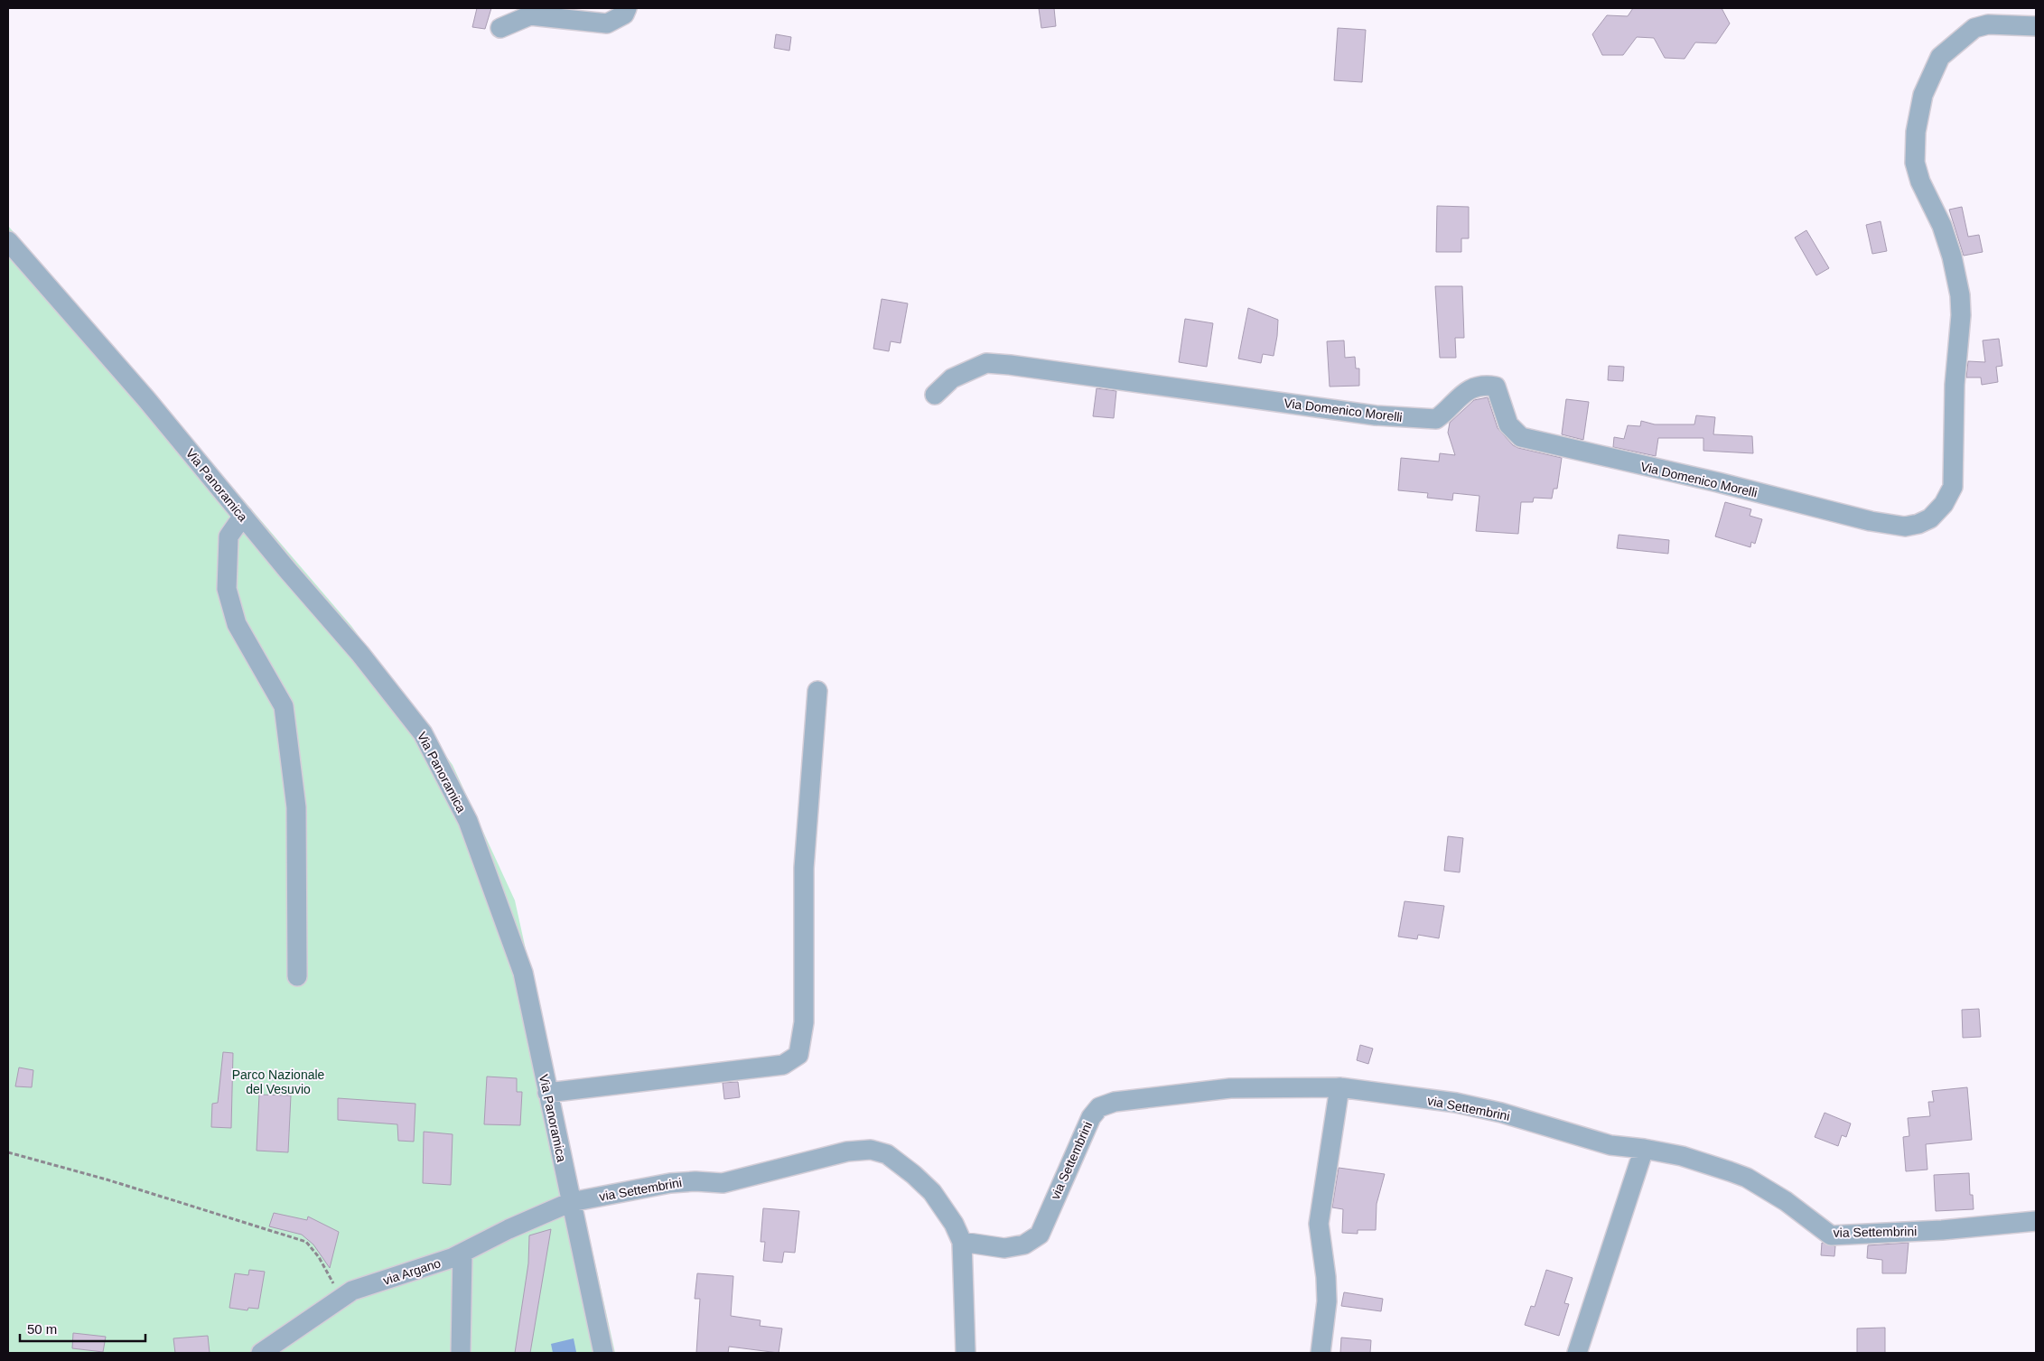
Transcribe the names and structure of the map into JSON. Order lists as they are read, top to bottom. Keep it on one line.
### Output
{"streets":{"street":["Via Domenico Morelli","Via Panoramica","via Settembrini","via Argano"]},"crossings":[["Via Panoramica","via Settembrini"],["Via Panoramica","via Argano"],["via Settembrini","via Argano"]],"parks":["Parco Nazionale del Vesuvio"],"scale_bar":"50 m"}
